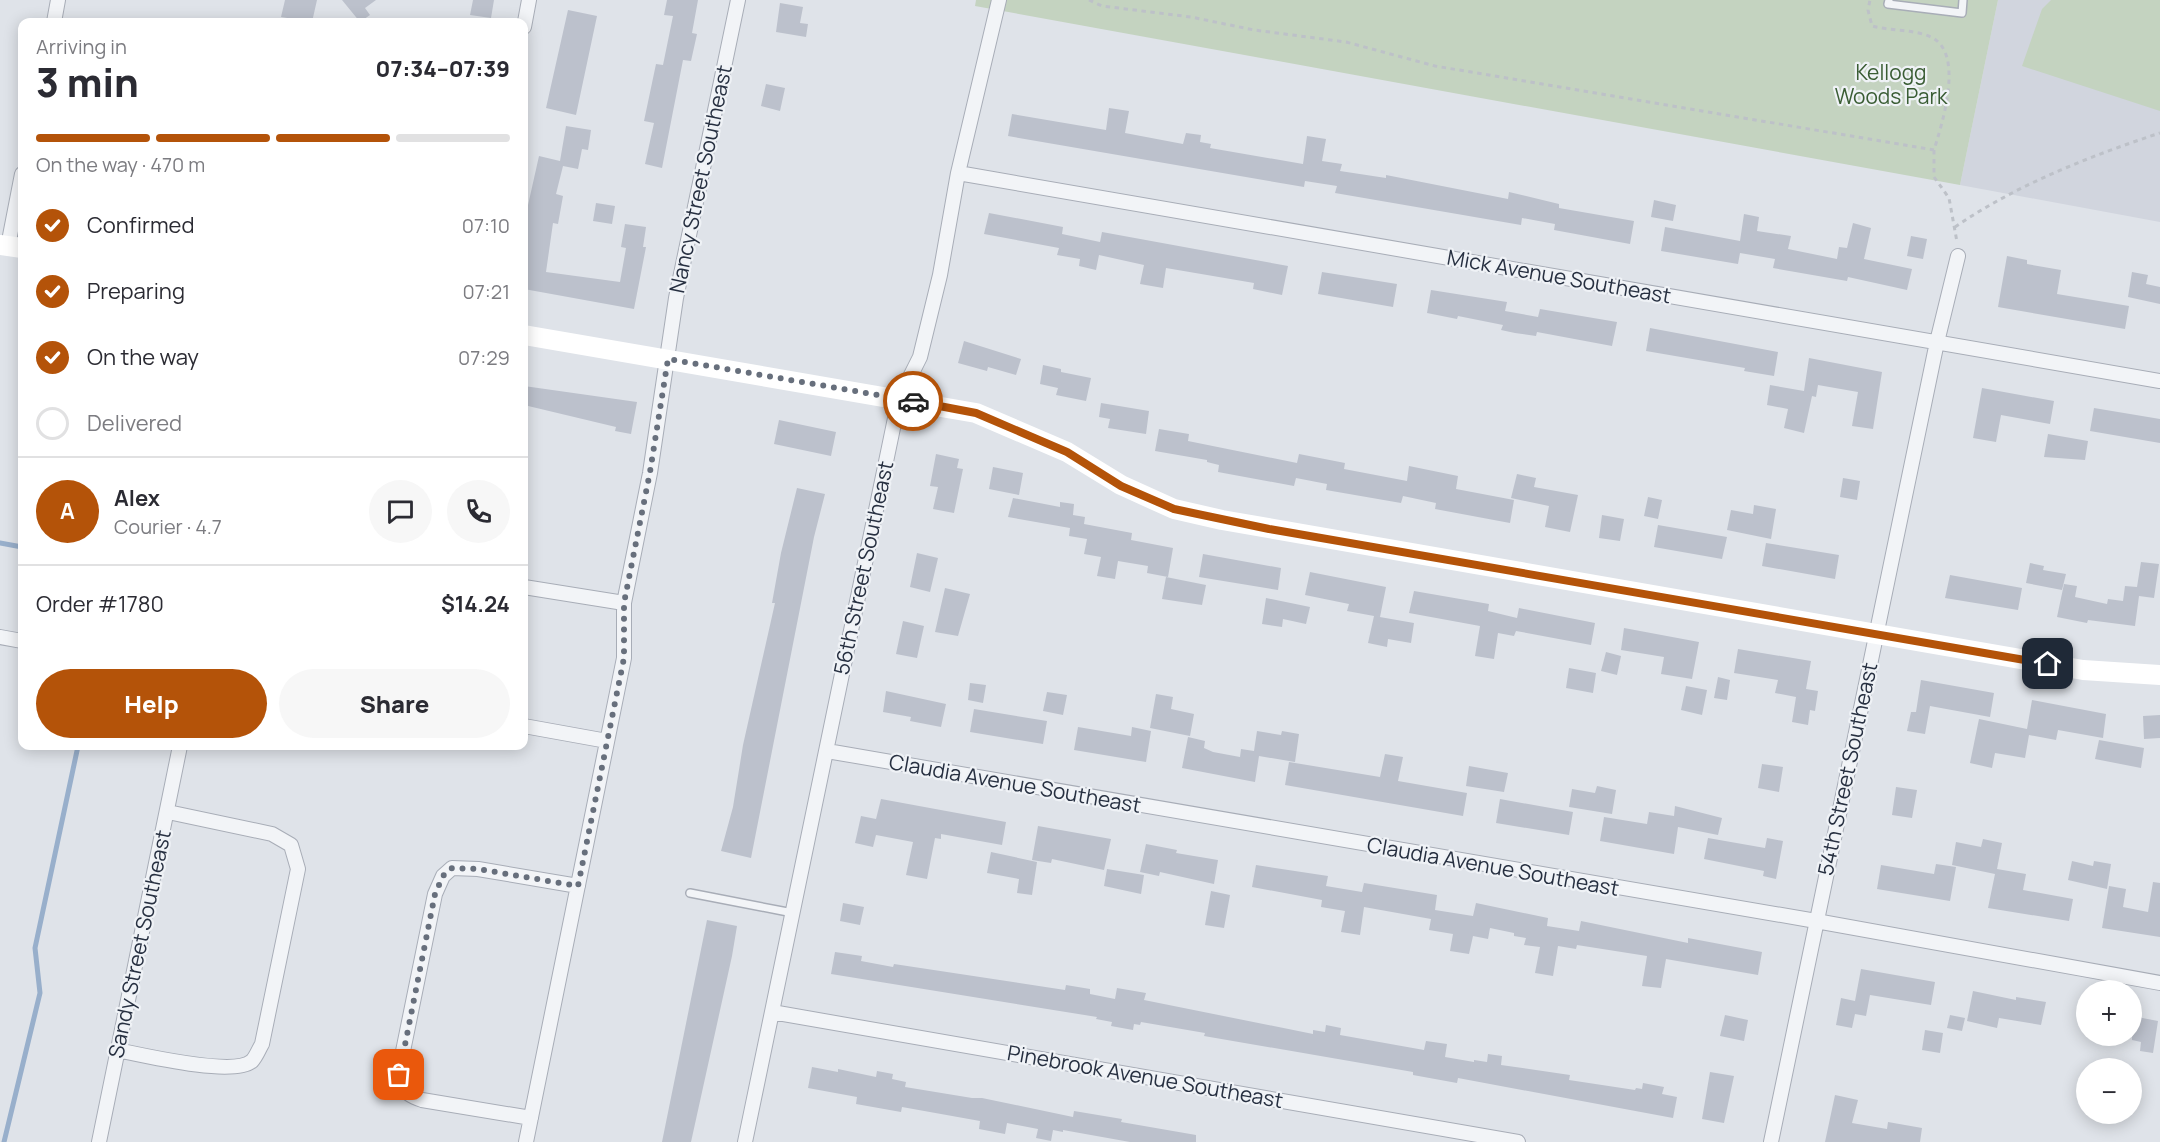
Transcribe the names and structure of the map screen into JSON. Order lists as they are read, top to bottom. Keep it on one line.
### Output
{"streets":{"street":["Nancy Street Southeast","Mick Avenue Southeast","56th Street Southeast","54th Street Southeast","Claudia Avenue Southeast","Sandy Street Southeast","Pinebrook Avenue Southeast"]},"crossings":[["Mick Avenue Southeast","56th Street Southeast"],["Mick Avenue Southeast","54th Street Southeast"],["56th Street Southeast","Claudia Avenue Southeast"],["56th Street Southeast","Pinebrook Avenue Southeast"],["54th Street Southeast","Claudia Avenue Southeast"]],"parks":["Kellogg Woods Park"],"page":{"heading":["3 min","Arriving in","07:34–07:39"],"panel":["Alex","Courier · 4.7","Order #1780","$14.24"],"bar":"On the way · 470 m","list":[["Confirmed","07:10"],["Preparing","07:21"],["On the way","07:29"],"Delivered"],"round":"A","buttons":["Help","Share"],"map_buttons":["+","−"]}}
